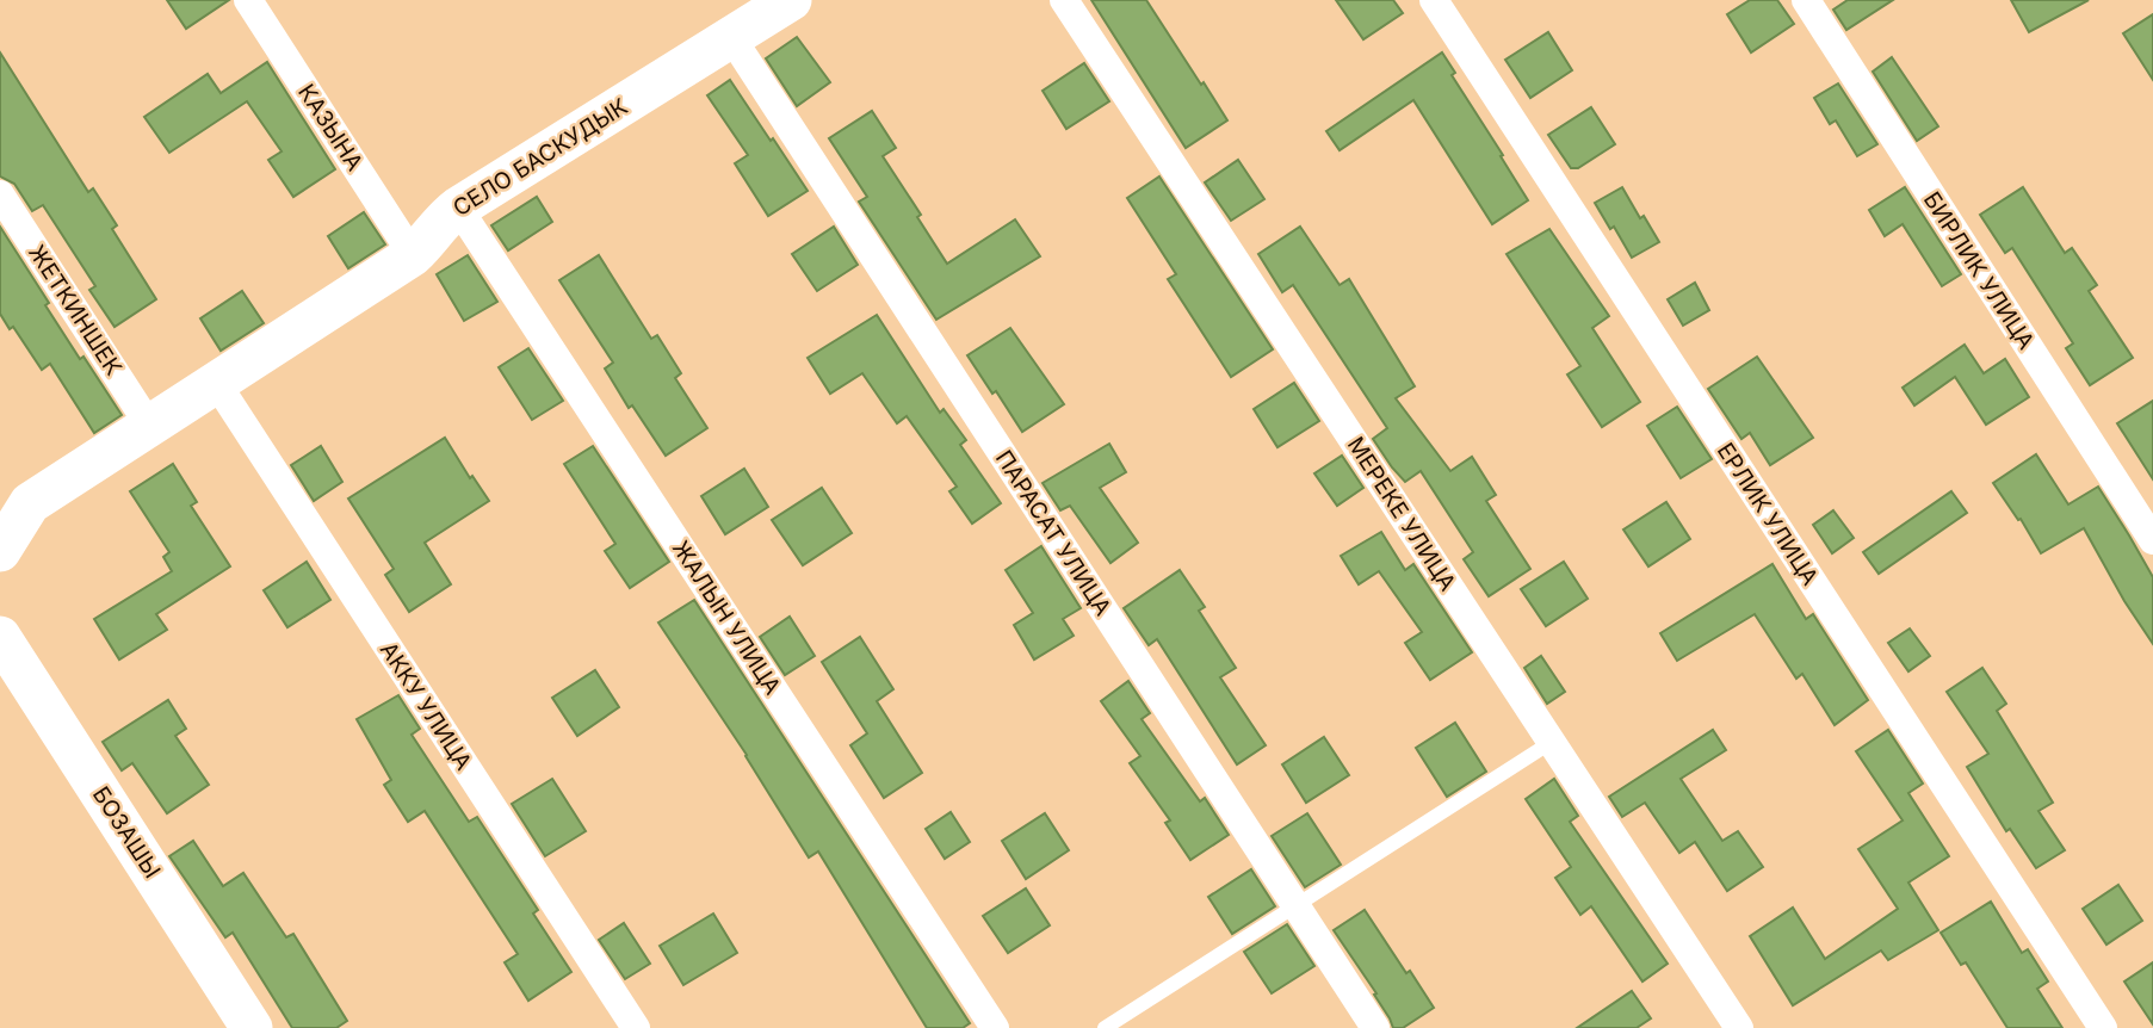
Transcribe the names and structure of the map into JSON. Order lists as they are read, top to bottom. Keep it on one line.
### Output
{"streets":{"street":["КАЗЫНА","СЕЛО БАСКУДЫК","БИРЛИК УЛИЦА","ЖЕТКИНШЕК","МЕРЕКЕ УЛИЦА","ЕРЛИК УЛИЦА","ПАРАСАТ УЛИЦА","ЖАЛЫН УЛИЦА","АККУ УЛИЦА","БОЗАШЫ"]},"crossings":[["КАЗЫНА","СЕЛО БАСКУДЫК"],["СЕЛО БАСКУДЫК","ПАРАСАТ УЛИЦА"],["СЕЛО БАСКУДЫК","ЖАЛЫН УЛИЦА"],["СЕЛО БАСКУДЫК","АККУ УЛИЦА"]]}
